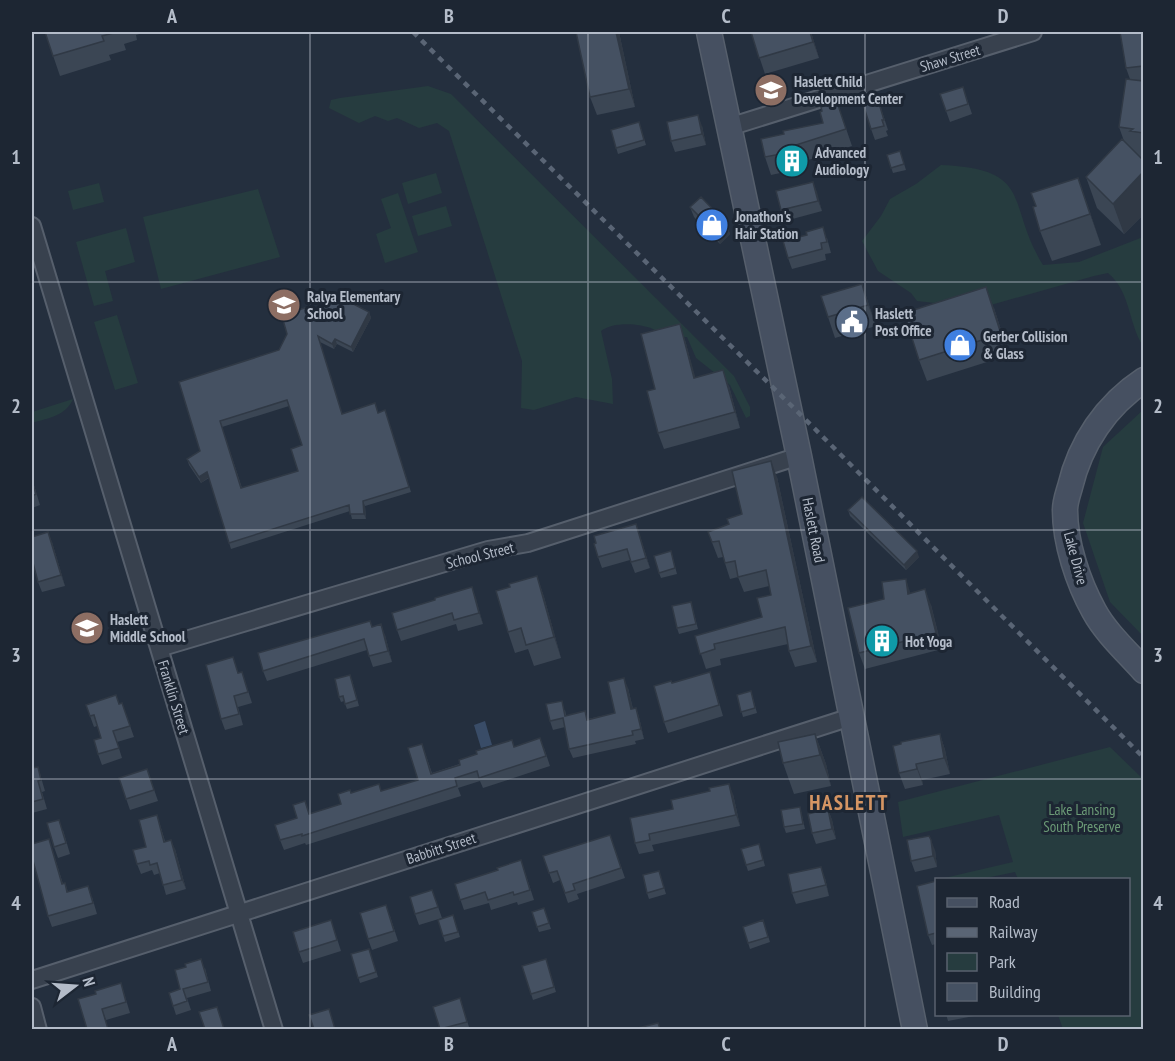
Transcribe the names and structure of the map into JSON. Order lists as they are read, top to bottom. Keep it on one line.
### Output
{"streets":{"street":["Shaw Street","Haslett Road","School Street","Lake Drive","Franklin Street","Babbitt Street"]},"crossings":[["Shaw Street","Haslett Road"],["Haslett Road","School Street"],["Haslett Road","Babbitt Street"],["School Street","Franklin Street"],["Franklin Street","Babbitt Street"]],"districts":["HASLETT"],"parks":["Lake Lansing South Preserve"],"places":{"school or university":["Haslett Child Development Center","Ralya Elementary School","Haslett Middle School"],"building":["Advanced Audiology","Hot Yoga"],"shop":["Jonathon's Hair Station","Gerber Collision & Glass"],"public building":["Haslett Post Office"]},"legend":["Road","Railway","Park","Building"],"north":"right","grid":{"columns":["A","B","C","D"],"rows":["1","2","3","4"]}}
